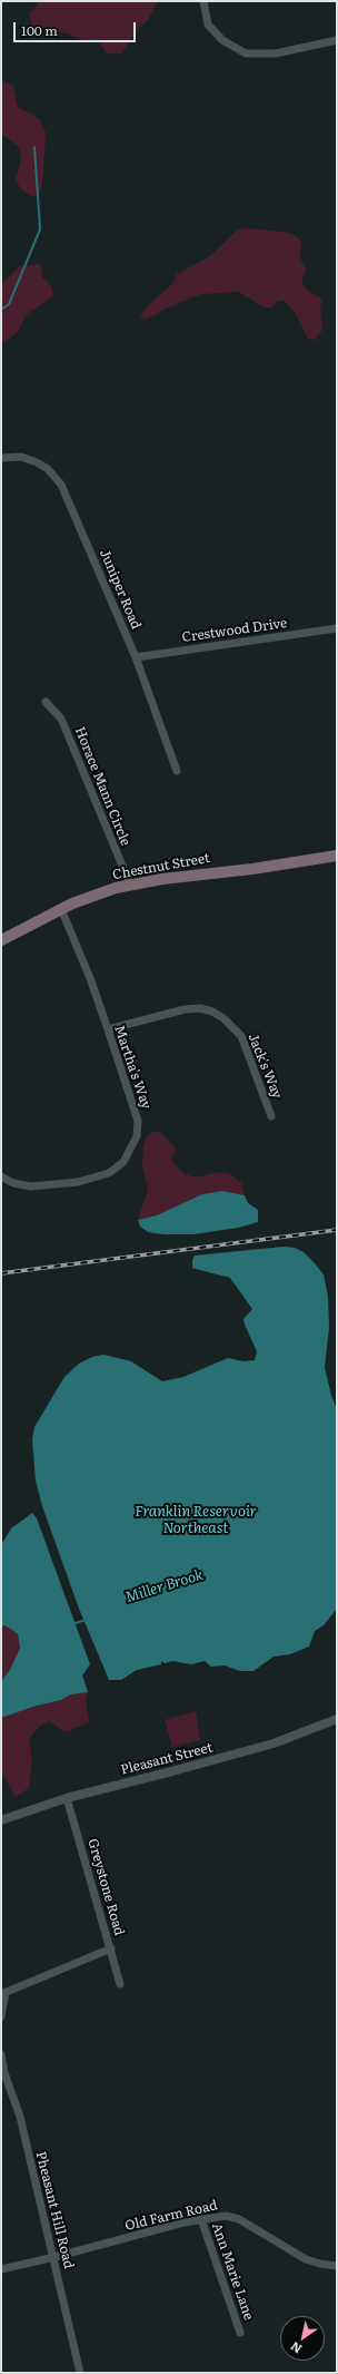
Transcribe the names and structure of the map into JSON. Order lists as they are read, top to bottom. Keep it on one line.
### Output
{"streets":{"main road":["Chestnut Street"],"street":["Juniper Road","Crestwood Drive","Horace Mann Circle","Jack's Way","Martha's Way","Pleasant Street","Greystone Road","Pheasant Hill Road","Old Farm Road","Ann Marie Lane"]},"crossings":[["Juniper Road","Crestwood Drive"],["Horace Mann Circle","Chestnut Street"],["Chestnut Street","Martha's Way"],["Jack's Way","Martha's Way"],["Pleasant Street","Greystone Road"],["Pheasant Hill Road","Old Farm Road"],["Old Farm Road","Ann Marie Lane"]],"water":["Franklin Reservoir Northeast","Miller Brook"],"scale_bar":"100 m","north":"bottom left"}
